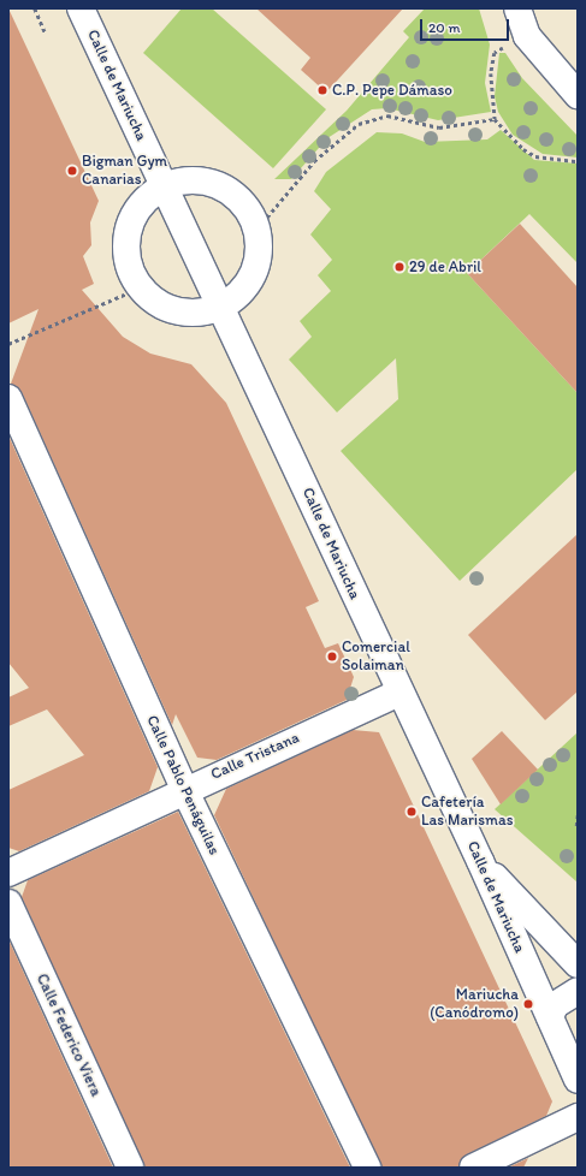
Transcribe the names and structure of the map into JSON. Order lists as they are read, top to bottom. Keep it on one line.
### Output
{"streets":{"street":["Calle de Mariucha","Calle Tristana","Calle Pablo Penáguilas","Calle Federico Viera"]},"crossings":[["Calle de Mariucha","Calle Tristana"],["Calle Tristana","Calle Pablo Penáguilas"]],"places":["C.P. Pepe Dámaso","Bigman Gym Canarias","29 de Abril","Comercial Solaiman","Cafetería Las Marismas","Mariucha (Canódromo)"],"scale_bar":"20 m"}
